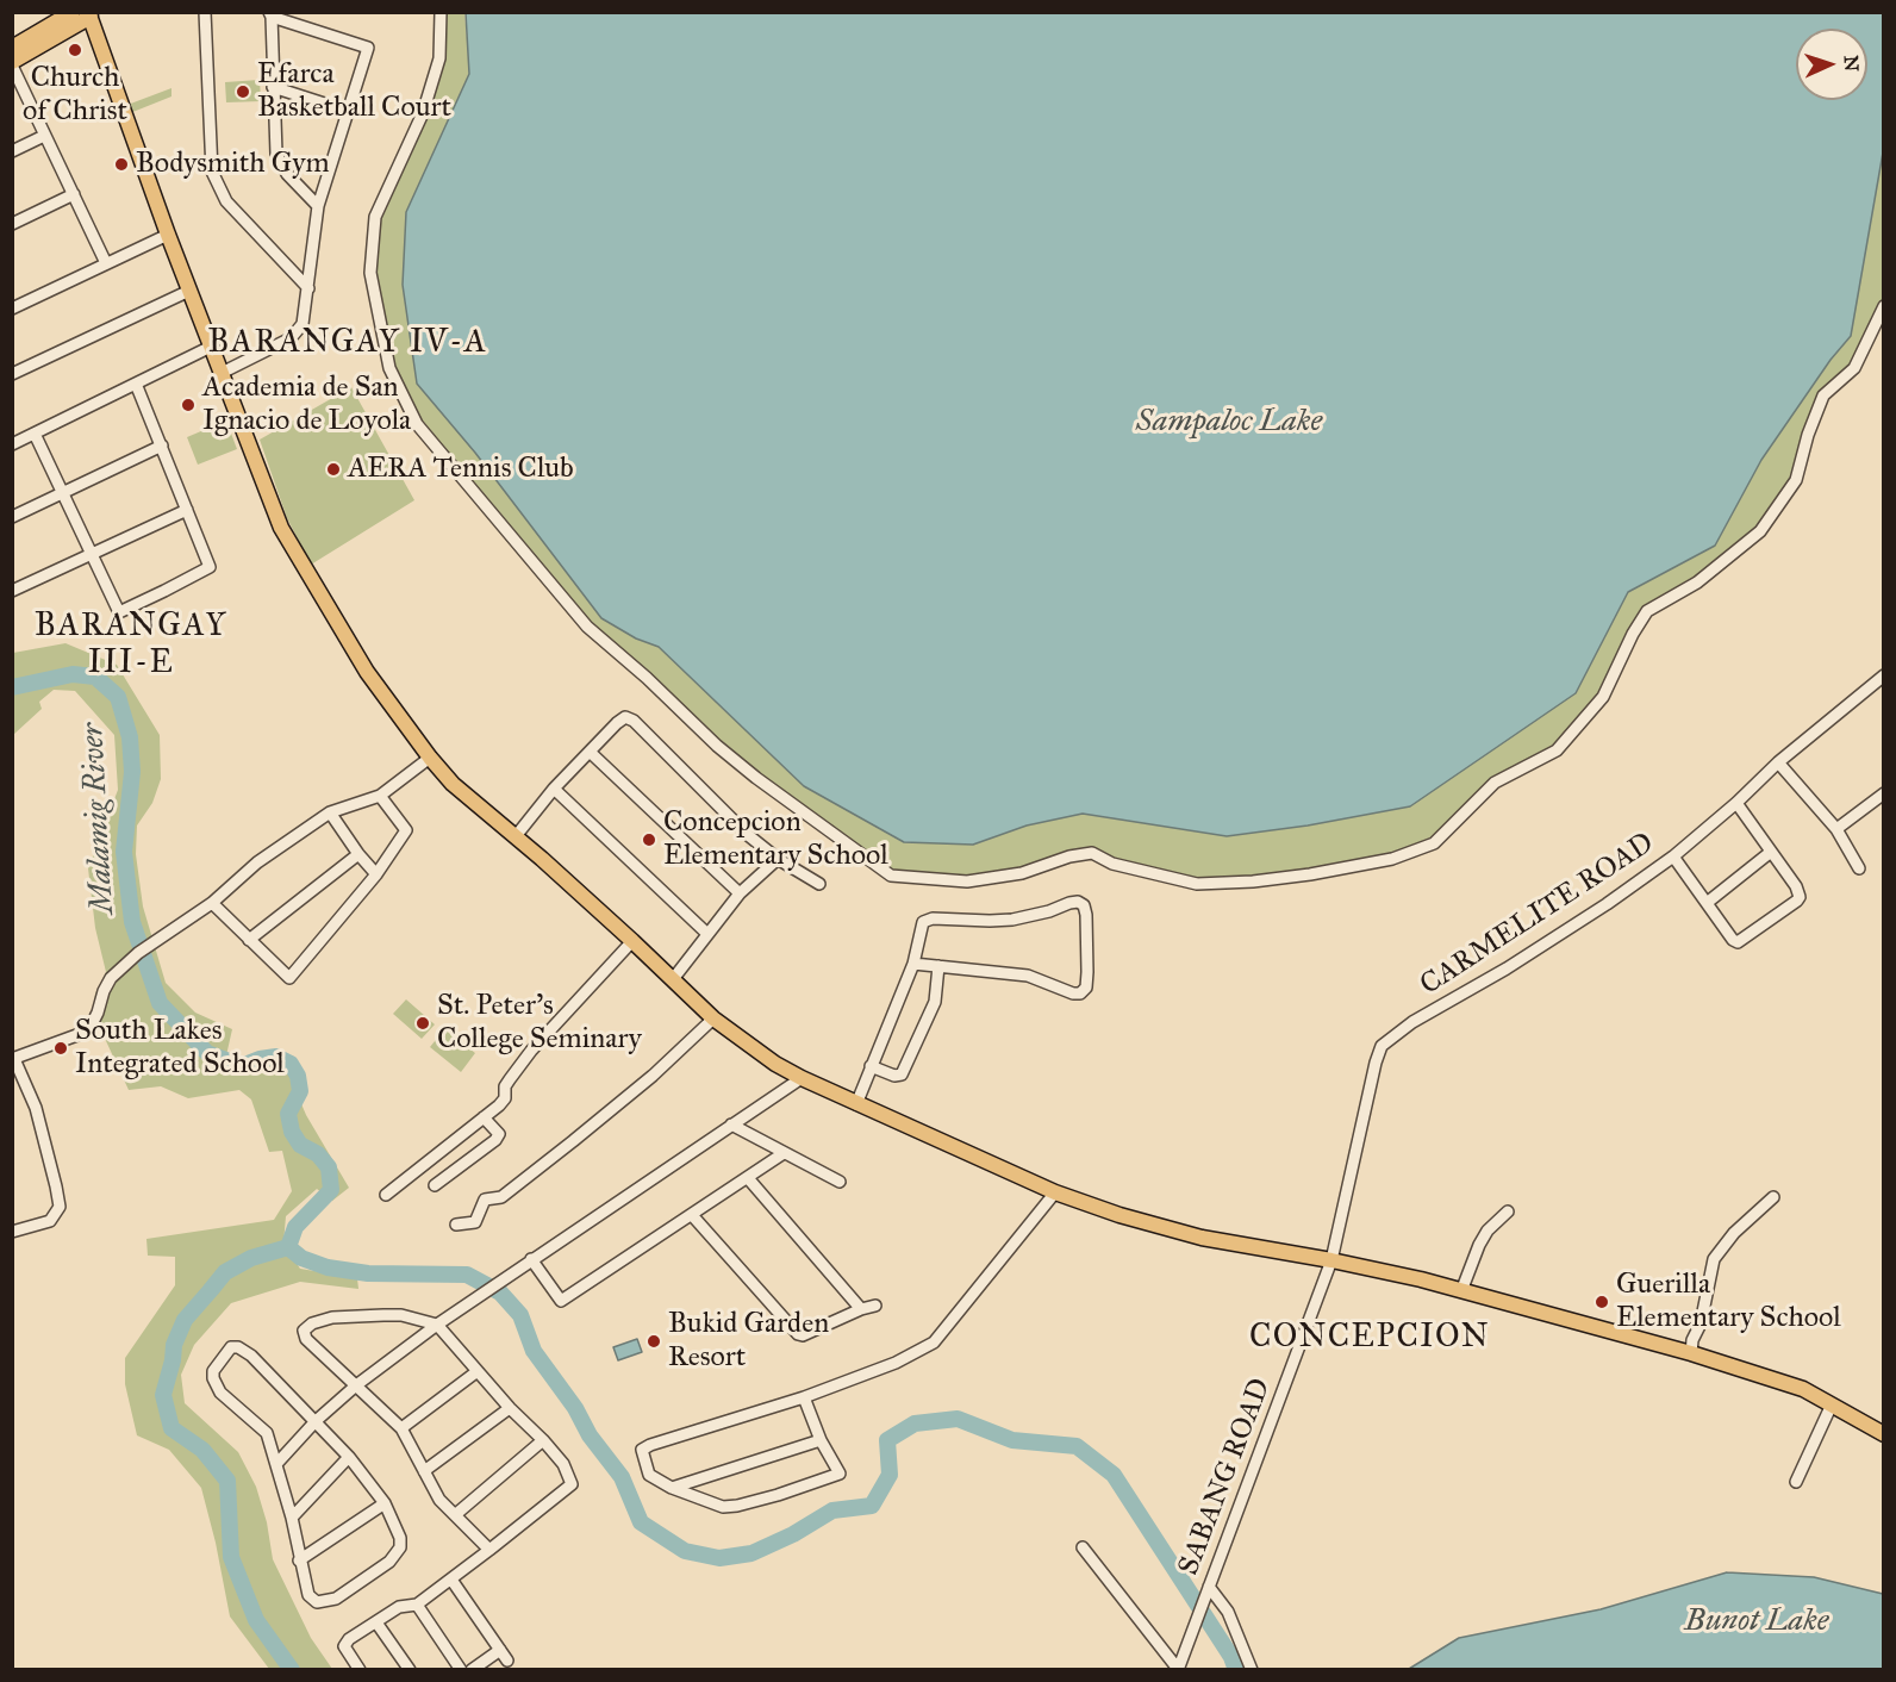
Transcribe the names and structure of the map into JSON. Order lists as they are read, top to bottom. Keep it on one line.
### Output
{"streets":{"street":["CARMELITE ROAD","SABANG ROAD"]},"crossings":[["CARMELITE ROAD","SABANG ROAD"]],"districts":["BARANGAY IV-A","BARANGAY III-E","CONCEPCION"],"water":["Sampaloc Lake","Malamig River","Bunot Lake"],"places":["Church of Christ","Efarca Basketball Court","Bodysmith Gym","Academia de San Ignacio de Loyola","AERA Tennis Club","Concepcion Elementary School","St. Peter's College Seminary","South Lakes Integrated School","Guerilla Elementary School","Bukid Garden Resort"],"north":"right"}
